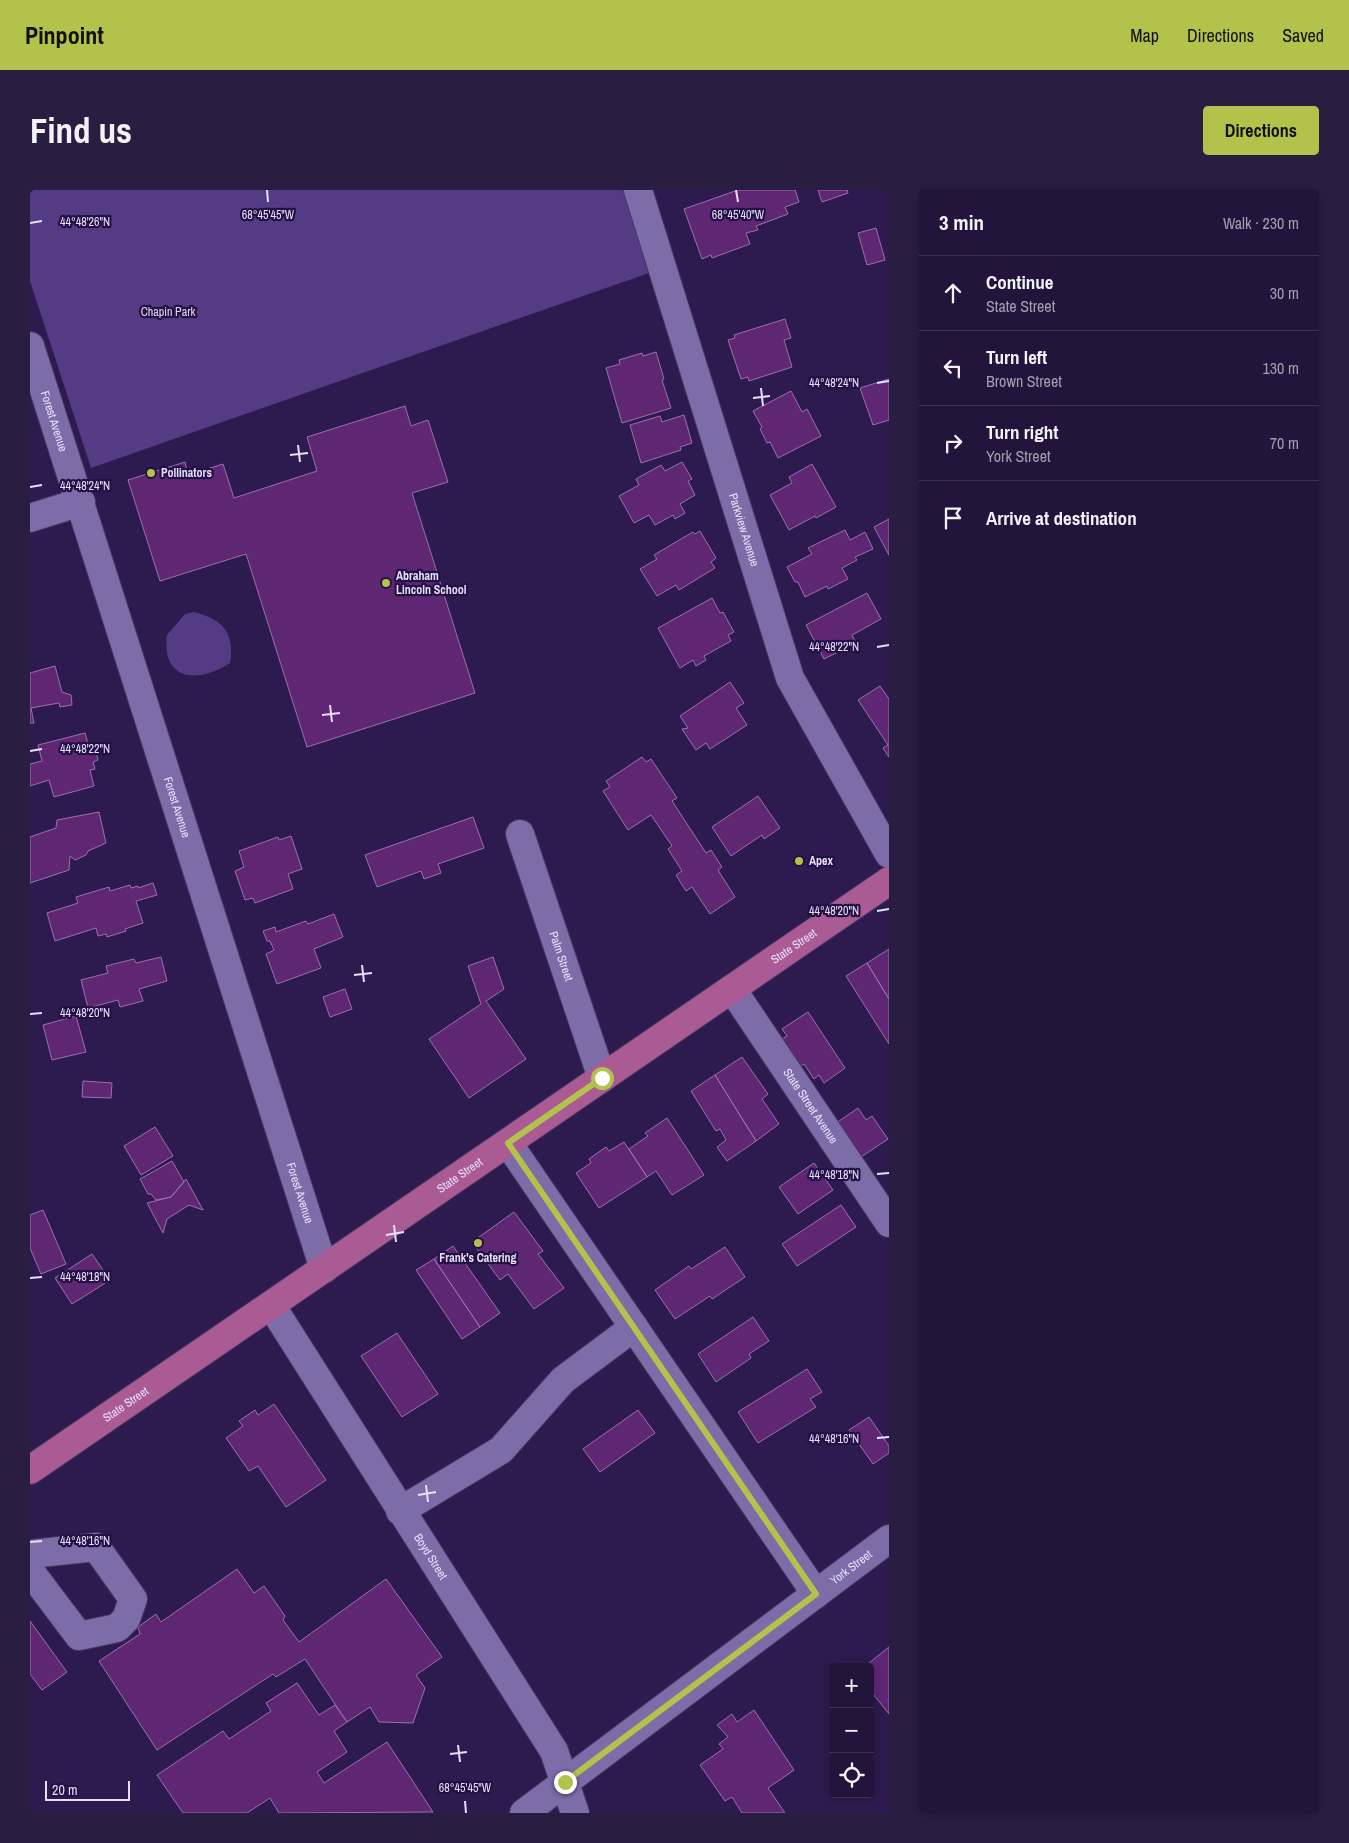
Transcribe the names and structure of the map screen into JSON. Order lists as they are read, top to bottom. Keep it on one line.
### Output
{"streets":{"main road":["State Street"],"street":["Forest Avenue","Parkview Avenue","Palm Street","State Street Avenue","Boyd Street","York Street"]},"crossings":[["Forest Avenue","State Street"],["State Street","Palm Street"],["State Street","State Street Avenue"],["State Street","Boyd Street"],["Boyd Street","York Street"]],"parks":["Chapin Park"],"places":["Pollinators","Abraham Lincoln School","Apex","Frank's Catering"],"scale_bar":"20 m","page":{"header":"Pinpoint","nav":["Map","Directions","Saved"],"buttons":"Directions","title":"Find us","heading":["3 min","Walk · 230 m"],"list":[["Continue","State Street","30 m"],["Turn left","Brown Street","130 m"],["Turn right","York Street","70 m"],"Arrive at destination"],"map_buttons":["+","−"],"scale":"20 m"},"coordinates":["68°45'45\"W","68°45'40\"W","44°48'26\"N","44°48'24\"N","44°48'22\"N","44°48'20\"N","44°48'18\"N","44°48'16\"N"]}
